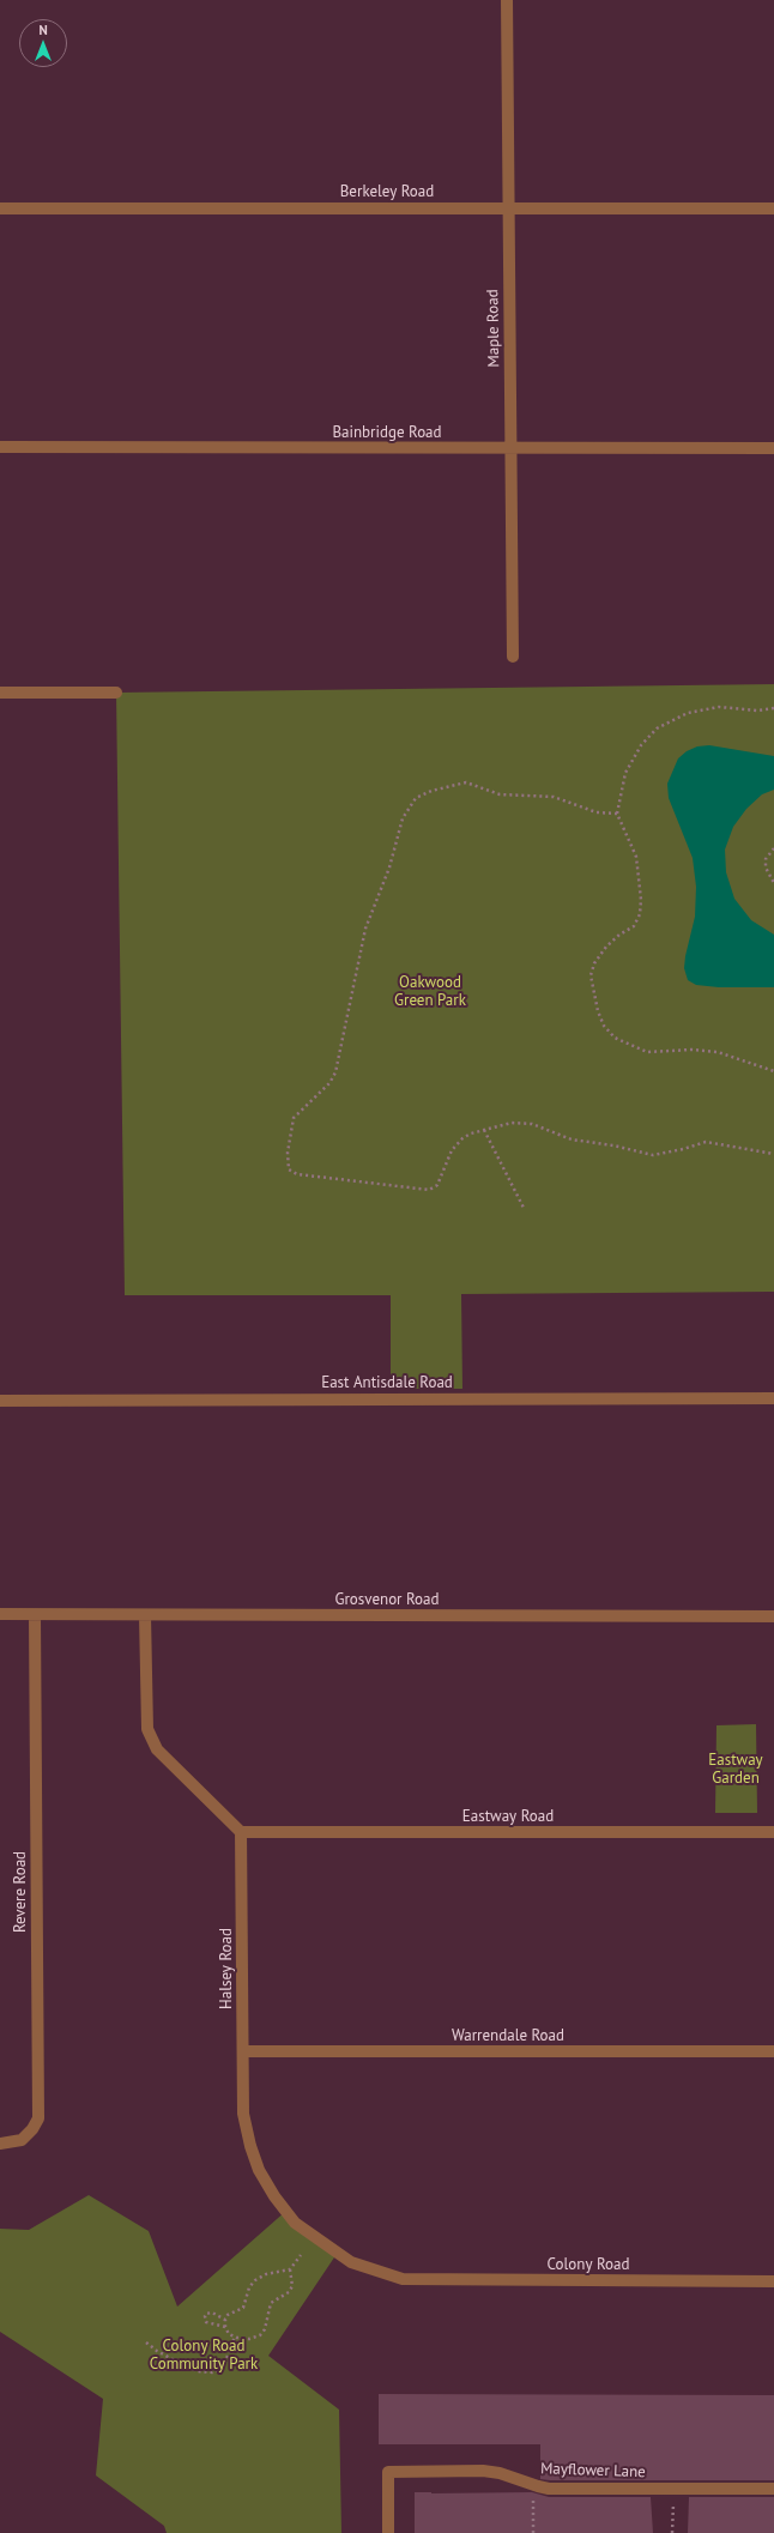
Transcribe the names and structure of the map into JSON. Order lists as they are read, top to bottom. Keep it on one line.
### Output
{"streets":{"street":["Berkeley Road","Maple Road","Bainbridge Road","East Antisdale Road","Grosvenor Road","Eastway Road","Revere Road","Halsey Road","Warrendale Road","Colony Road","Mayflower Lane"]},"crossings":[["Berkeley Road","Maple Road"],["Maple Road","Bainbridge Road"],["Grosvenor Road","Revere Road"],["Eastway Road","Halsey Road"],["Halsey Road","Warrendale Road"],["Halsey Road","Colony Road"]],"parks":["Oakwood Green Park","Eastway Garden","Colony Road Community Park"],"north":"top"}
